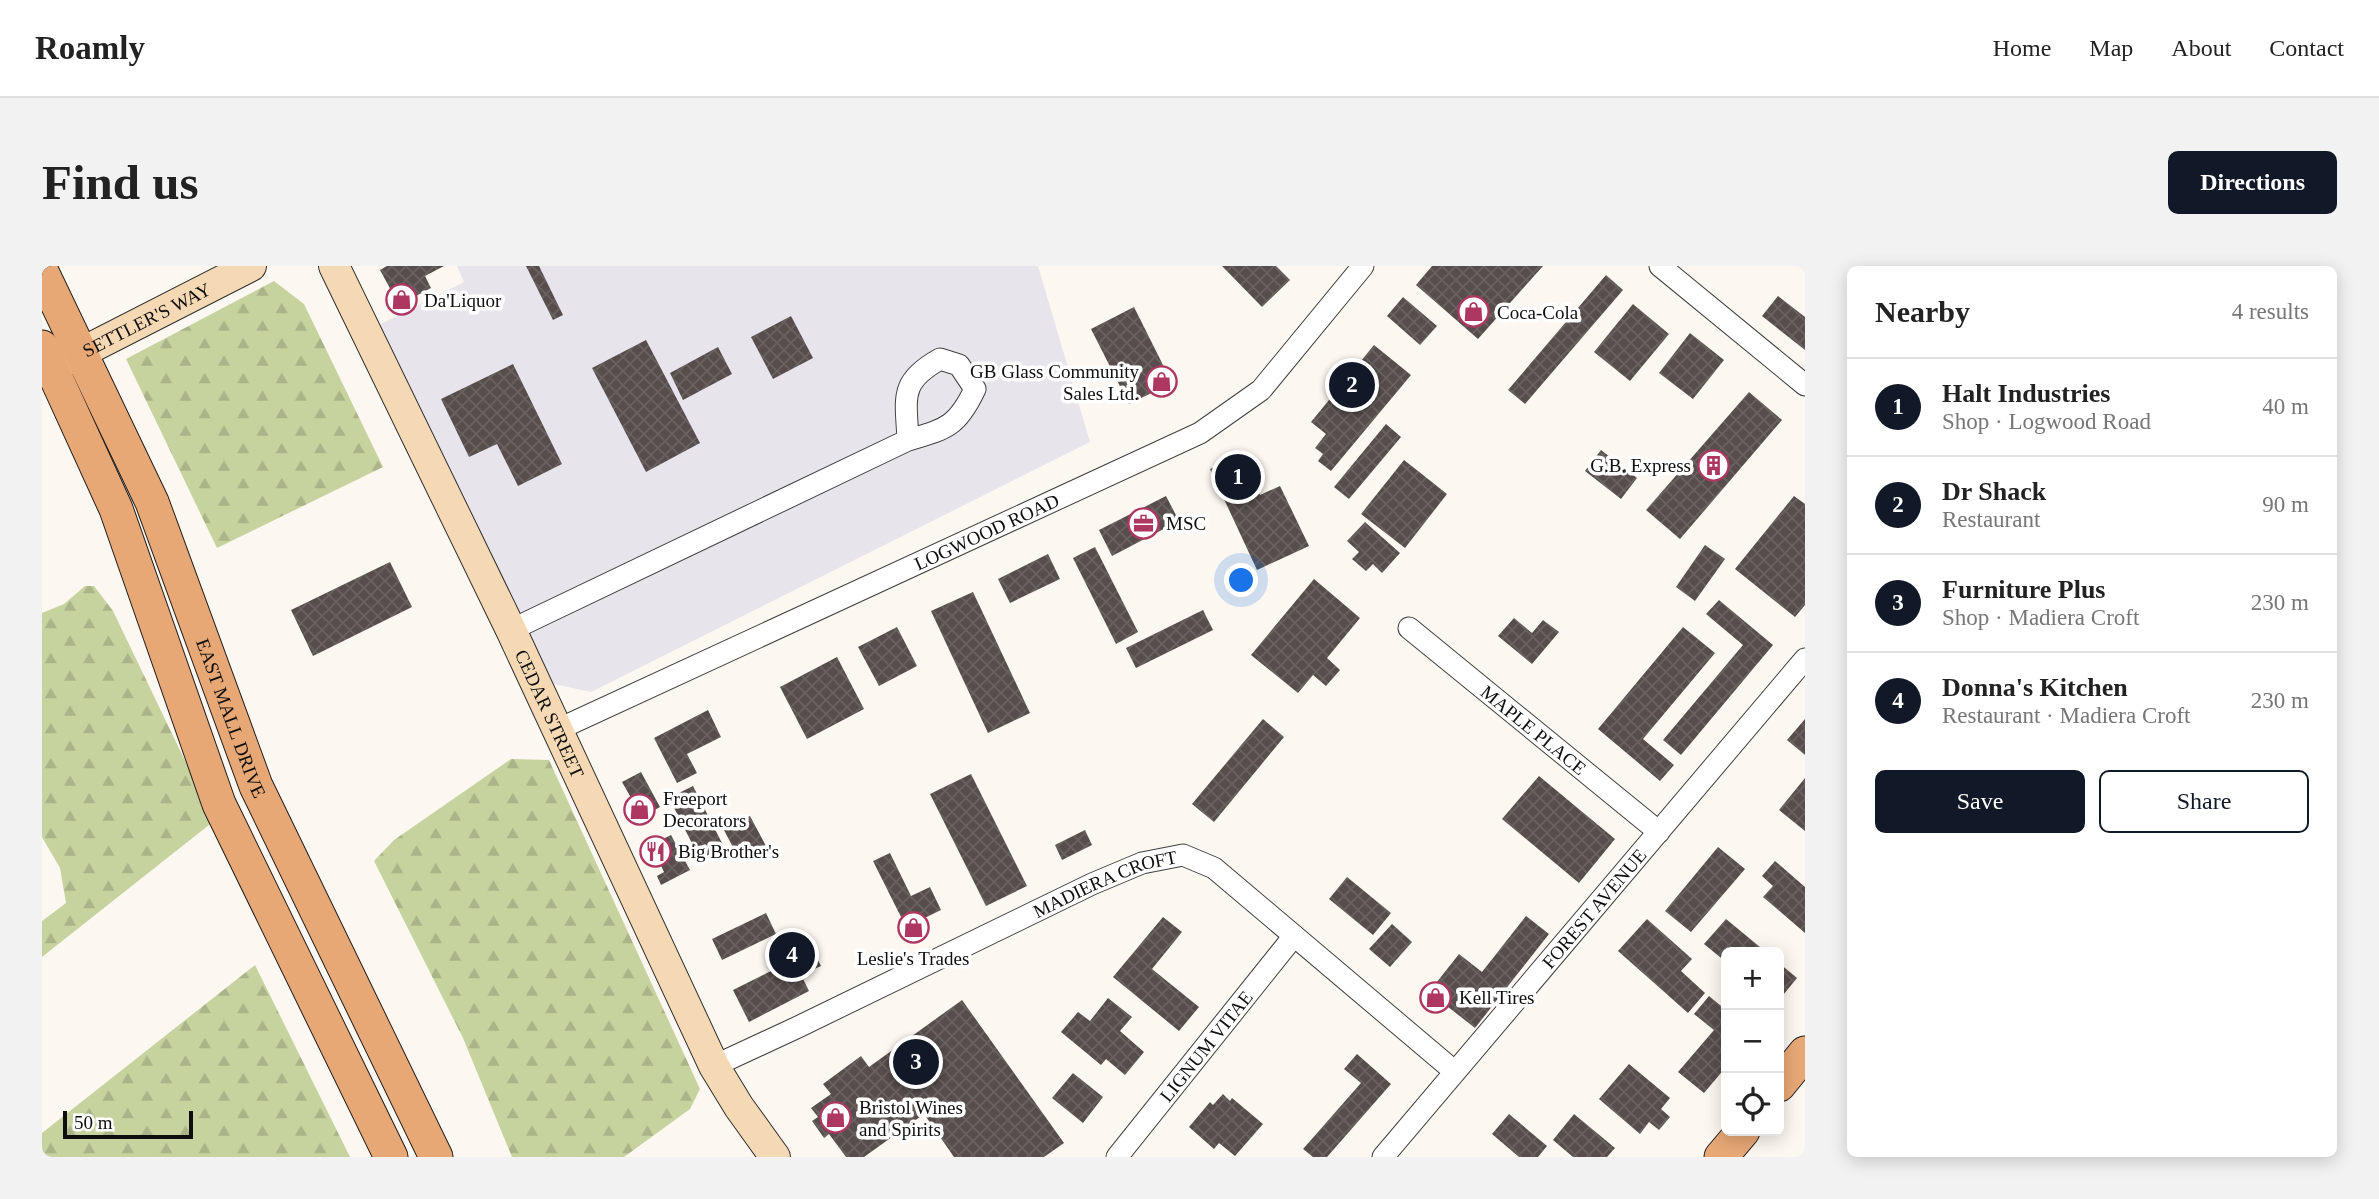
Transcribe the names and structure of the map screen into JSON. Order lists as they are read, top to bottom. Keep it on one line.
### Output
{"streets":{"main road":["SETTLER'S WAY","CEDAR STREET","EAST MALL DRIVE"],"street":["LOGWOOD ROAD","MAPLE PLACE","MADIERA CROFT","FOREST AVENUE","LIGNUM VITAE"]},"crossings":[["SETTLER'S WAY","EAST MALL DRIVE"],["LOGWOOD ROAD","CEDAR STREET"],["CEDAR STREET","MADIERA CROFT"],["MAPLE PLACE","FOREST AVENUE"],["MADIERA CROFT","FOREST AVENUE"],["MADIERA CROFT","LIGNUM VITAE"]],"places":{"shop":["Da'Liquor","Coca-Cola","GB Glass Community Sales Ltd.","Freeport Decorators","Leslie's Trades","Kell Tires","Bristol Wines and Spirits"],"building":["G.B. Express"],"office":["MSC"],"restaurant":["Big Brother's"]},"scale_bar":"50 m","page":{"header":"Roamly","nav":["Home","Map","About","Contact"],"buttons":["Directions",["Save","Share"]],"title":"Find us","heading":["Nearby","4 results"],"list":[{"mark":"1","name":"Halt Industries","note":"Shop · Logwood Road","value":"40 m"},{"mark":"2","name":"Dr Shack","note":"Restaurant","value":"90 m"},{"mark":"3","name":"Furniture Plus","note":"Shop · Madiera Croft","value":"230 m"},{"mark":"4","name":"Donna's Kitchen","note":"Restaurant · Madiera Croft","value":"230 m"}],"pins":["2","1","4","3"],"map_buttons":["+","−"],"scale":"50 m"}}
